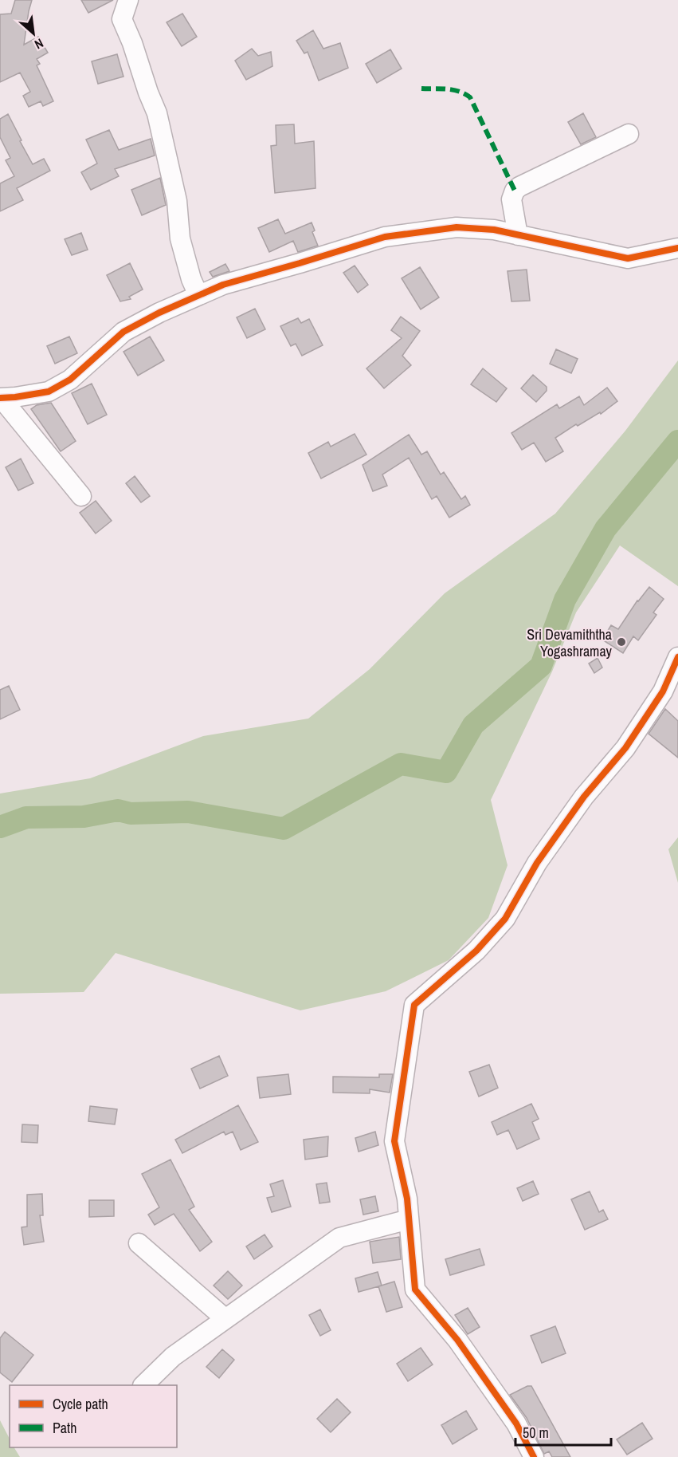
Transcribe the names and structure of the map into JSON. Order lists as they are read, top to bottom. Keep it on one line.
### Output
{"places":["Sri Devamiththa Yogashramay"],"legend":["Cycle path","Path"],"scale_bar":"50 m","north":"bottom right"}
